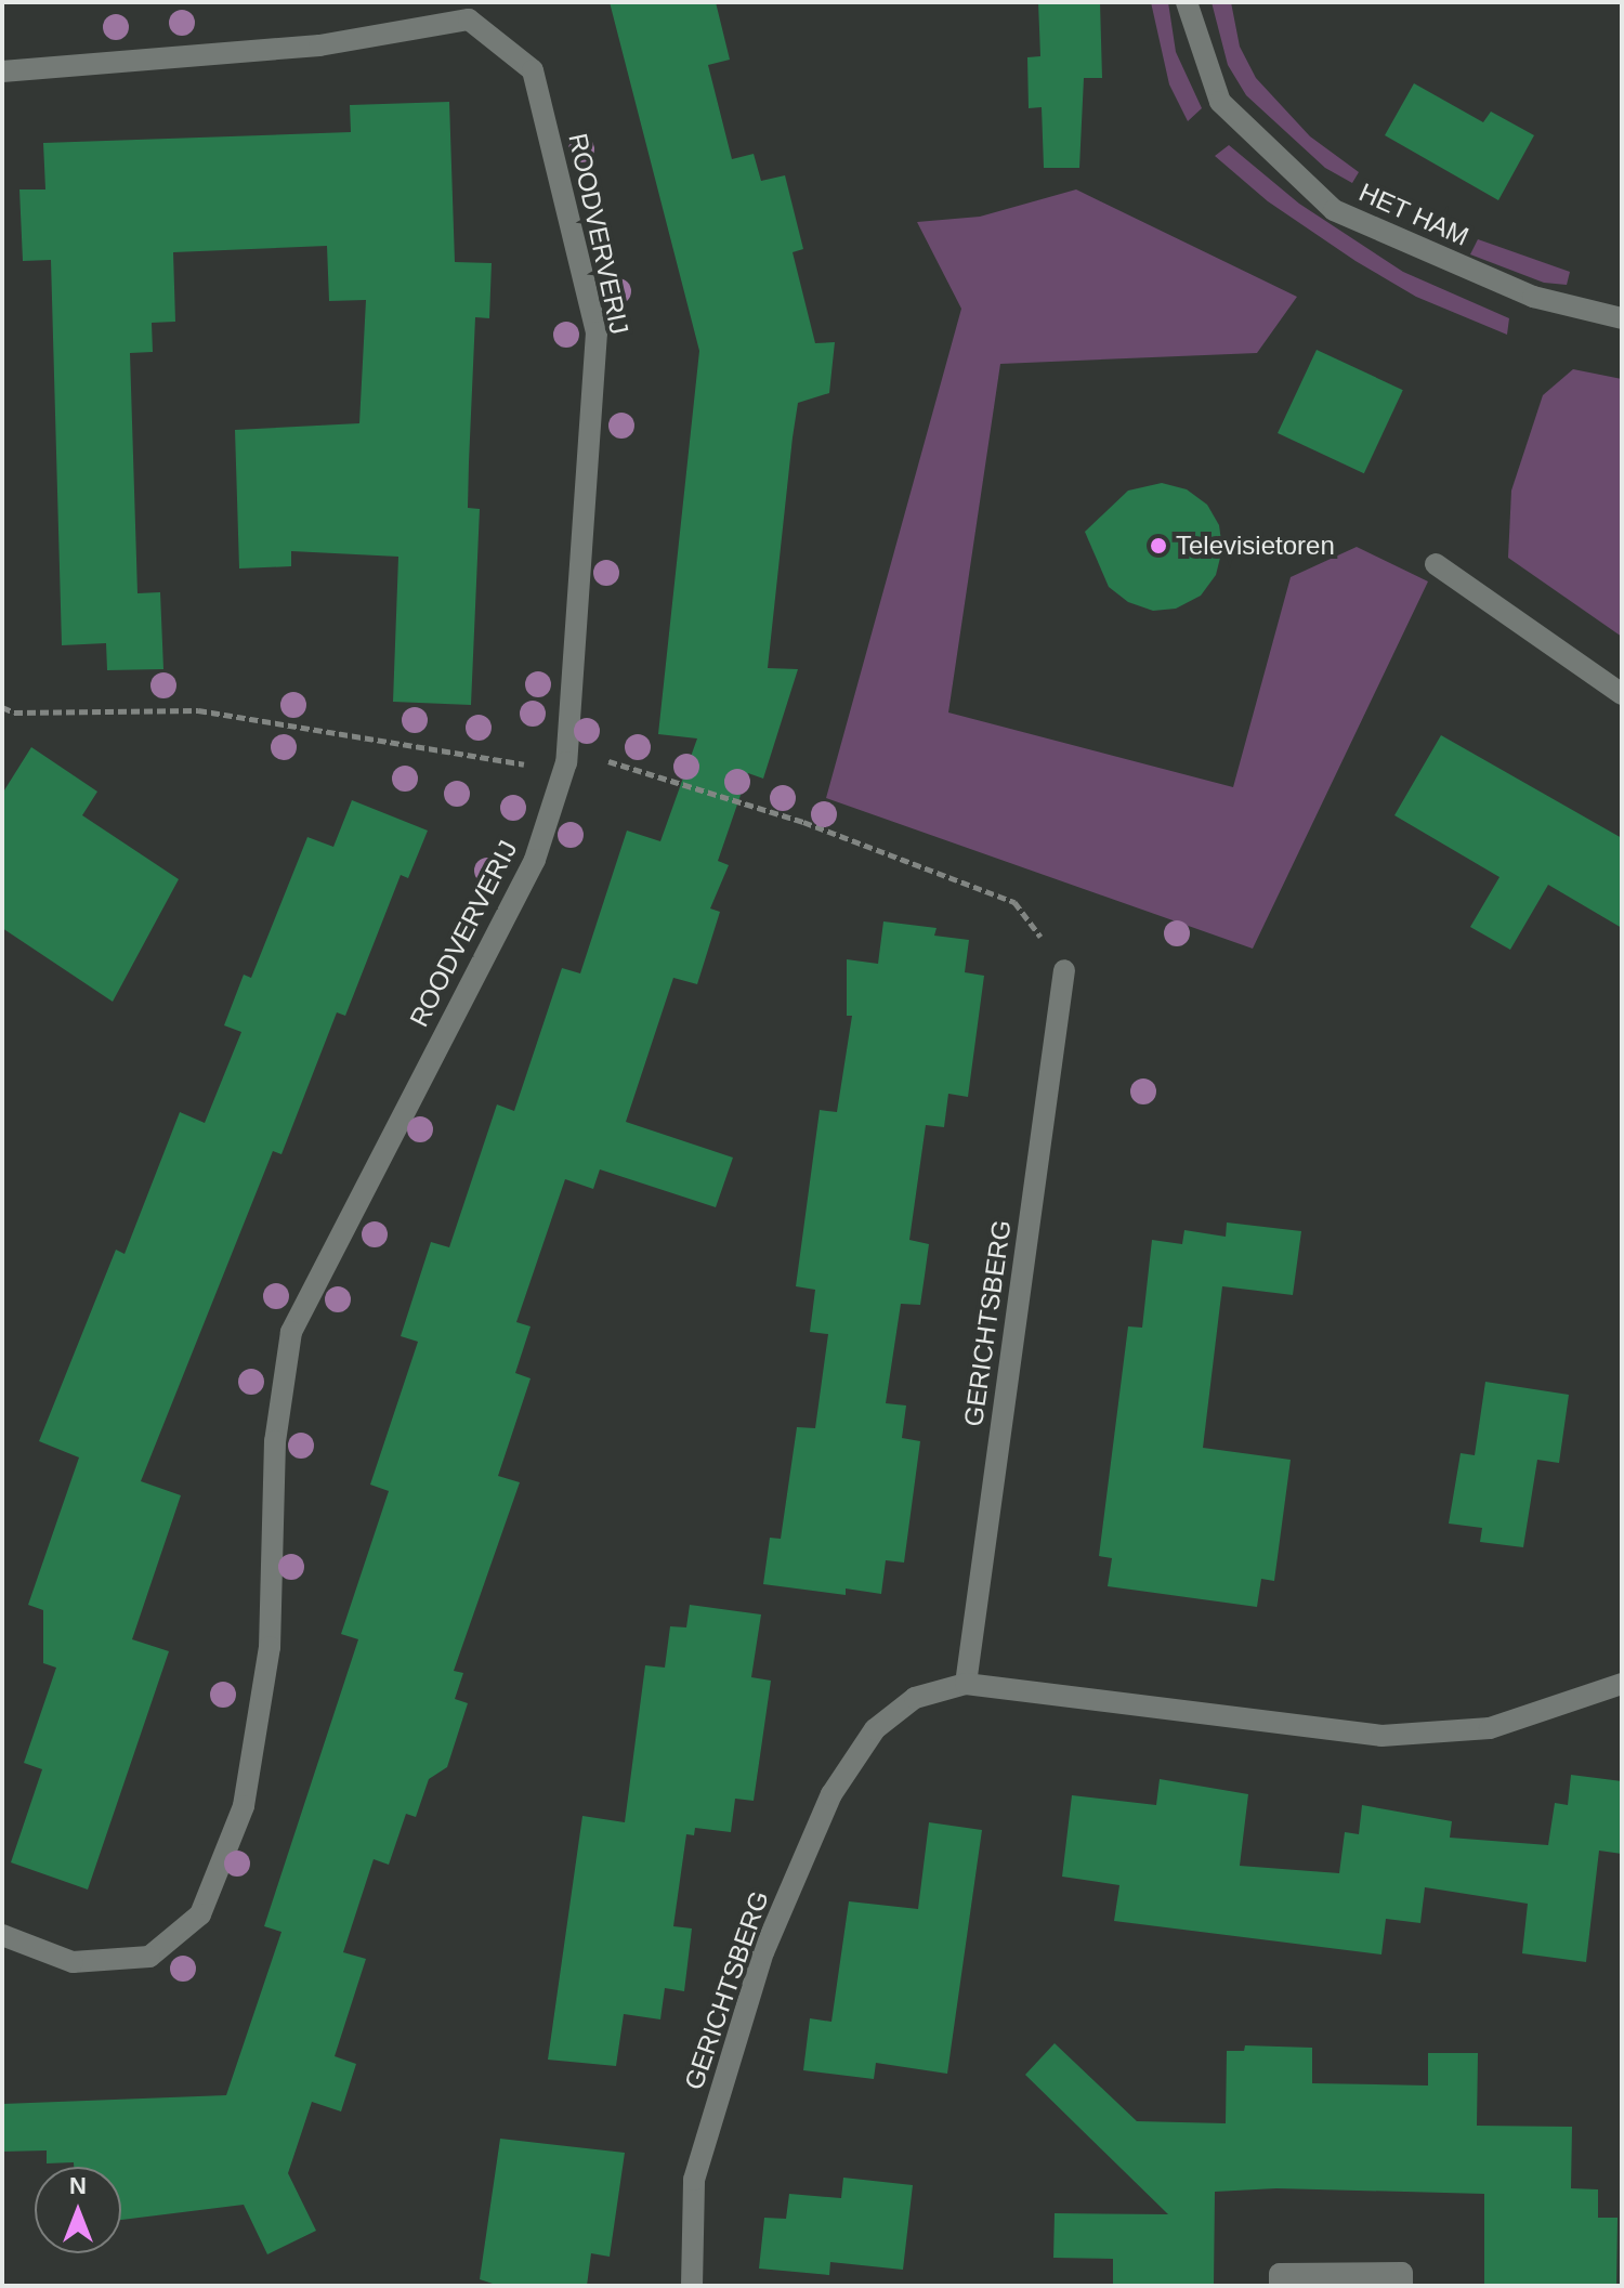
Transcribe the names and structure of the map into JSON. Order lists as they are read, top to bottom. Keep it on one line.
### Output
{"streets":{"street":["HET HAM","ROODVERVERIJ","GERICHTSBERG"]},"places":["Televisietoren"],"north":"top"}
